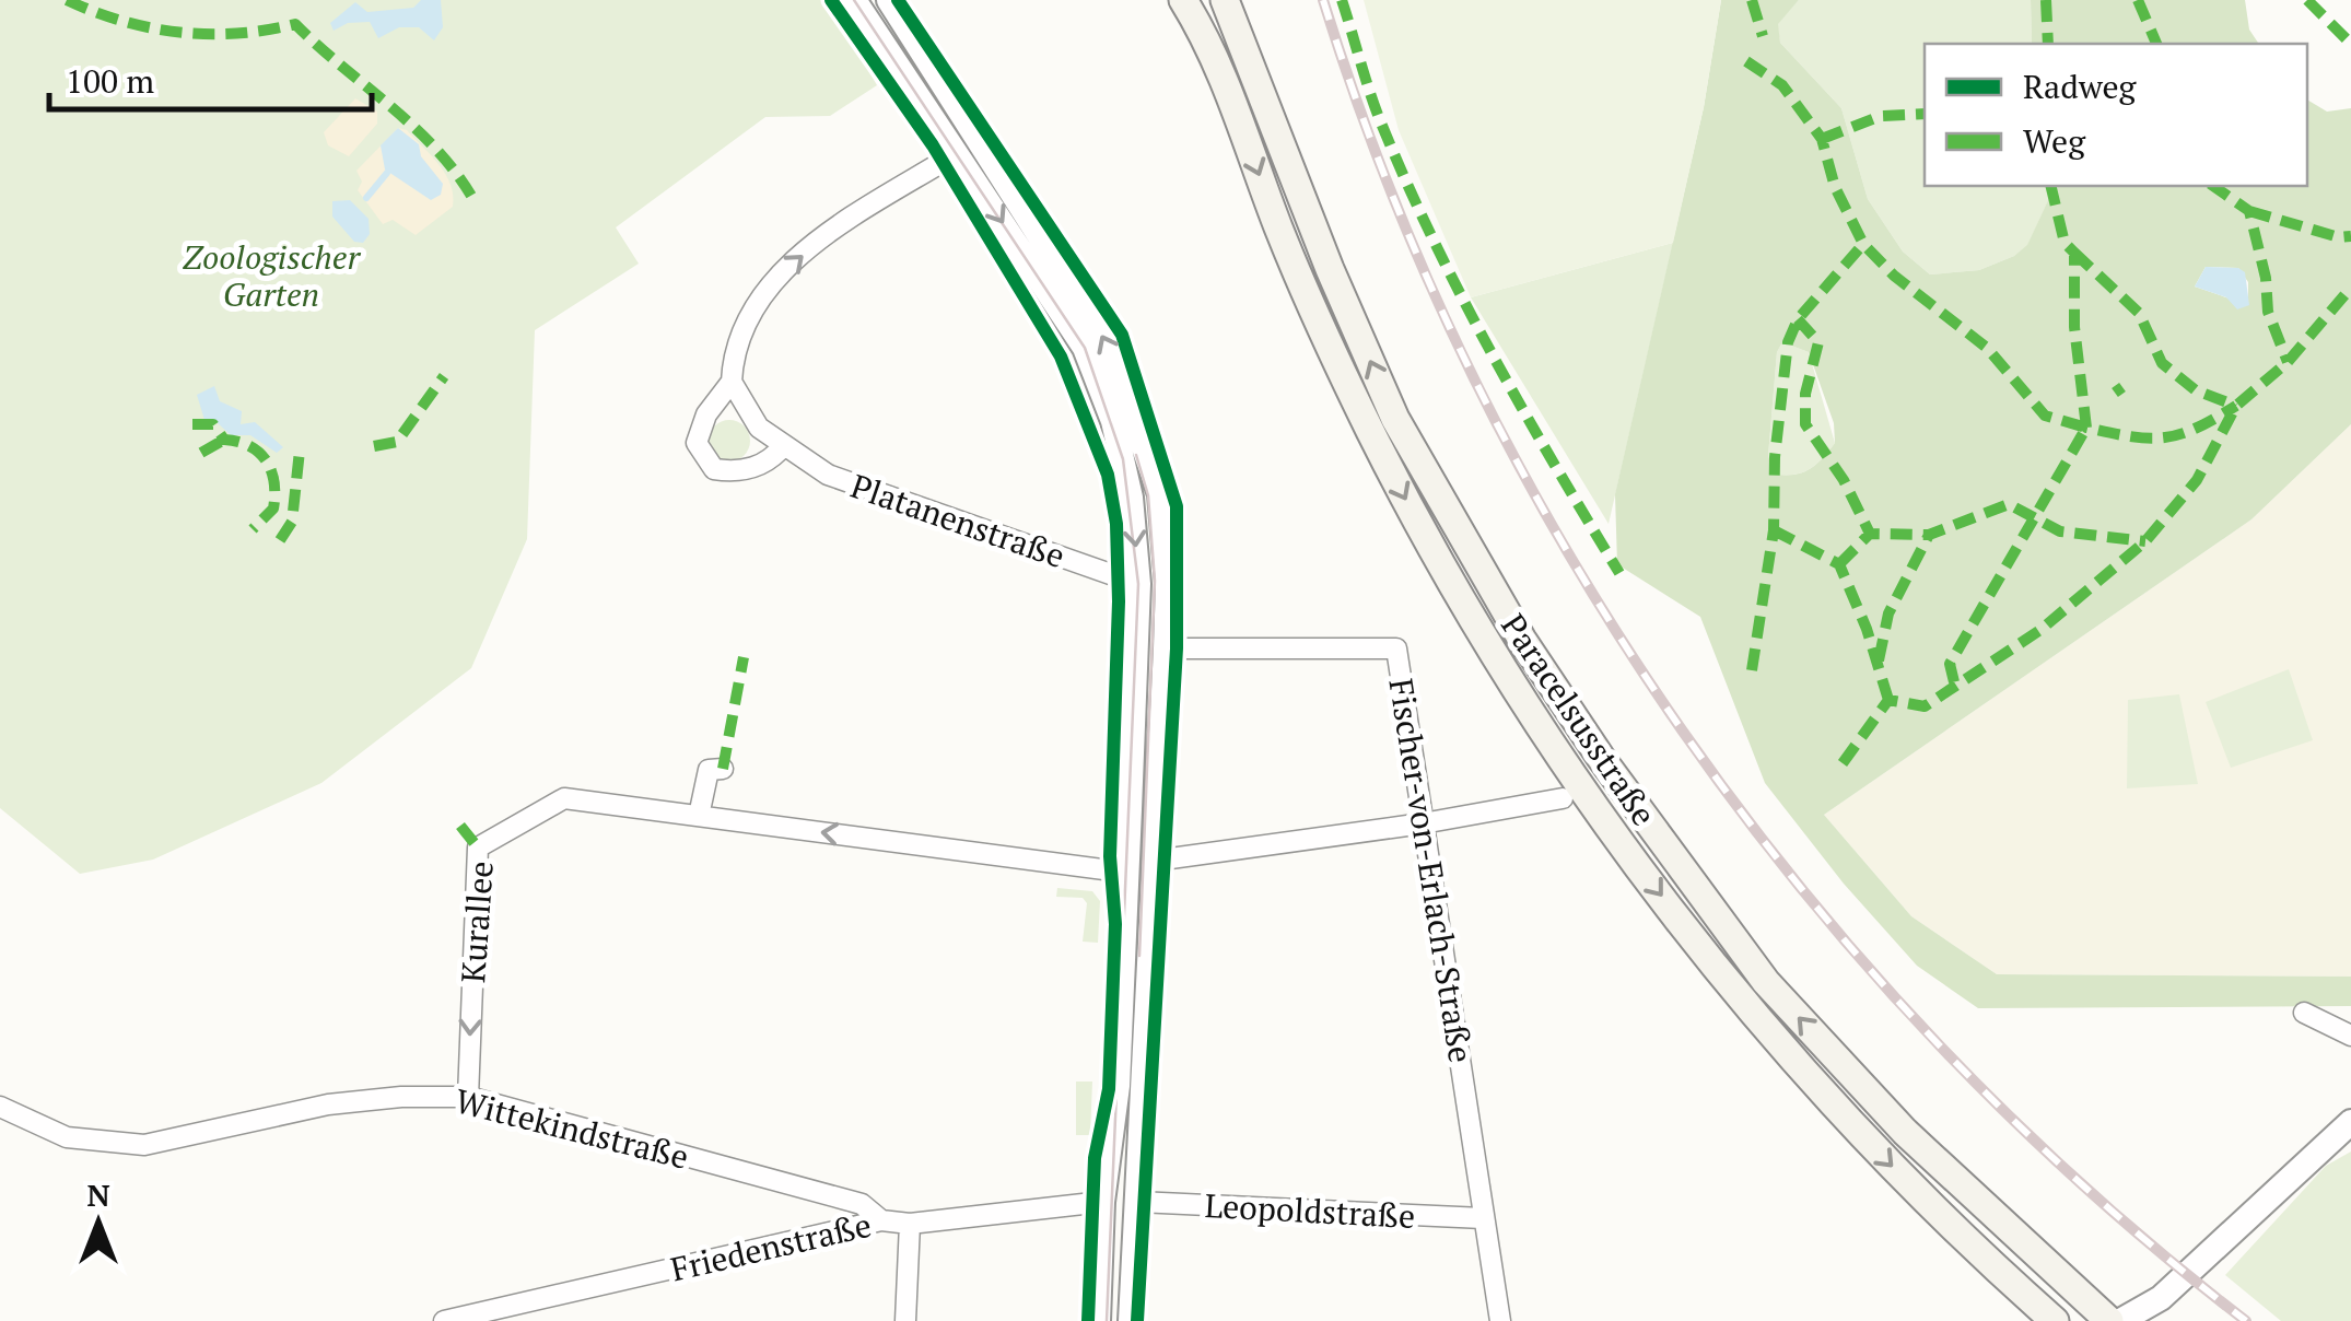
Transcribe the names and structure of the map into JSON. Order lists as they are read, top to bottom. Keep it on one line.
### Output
{"streets":{"main road":["Paracelsusstraße"],"street":["Platanenstraße","Fischer-von-Erlach-Straße","Kurallee","Wittekindstraße","Leopoldstraße","Friedenstraße"]},"crossings":[["Fischer-von-Erlach-Straße","Leopoldstraße"],["Kurallee","Wittekindstraße"],["Wittekindstraße","Friedenstraße"]],"parks":["Zoologischer Garten"],"legend":["Radweg","Weg"],"scale_bar":"100 m","north":"top"}
